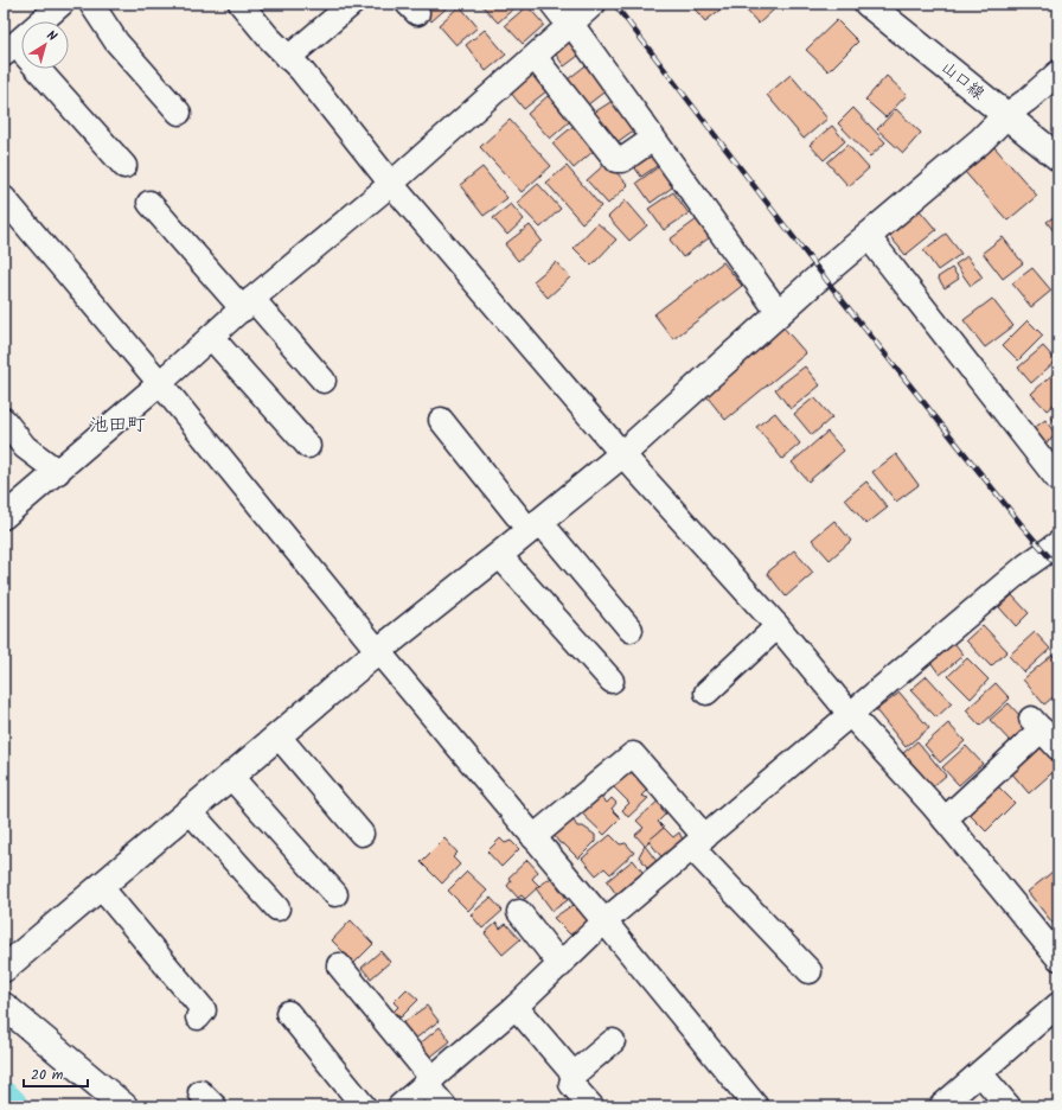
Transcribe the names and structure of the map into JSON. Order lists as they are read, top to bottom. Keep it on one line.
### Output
{"streets":{"street":["山口線"]},"districts":["池田町"],"scale_bar":"20 m","north":"top right"}
